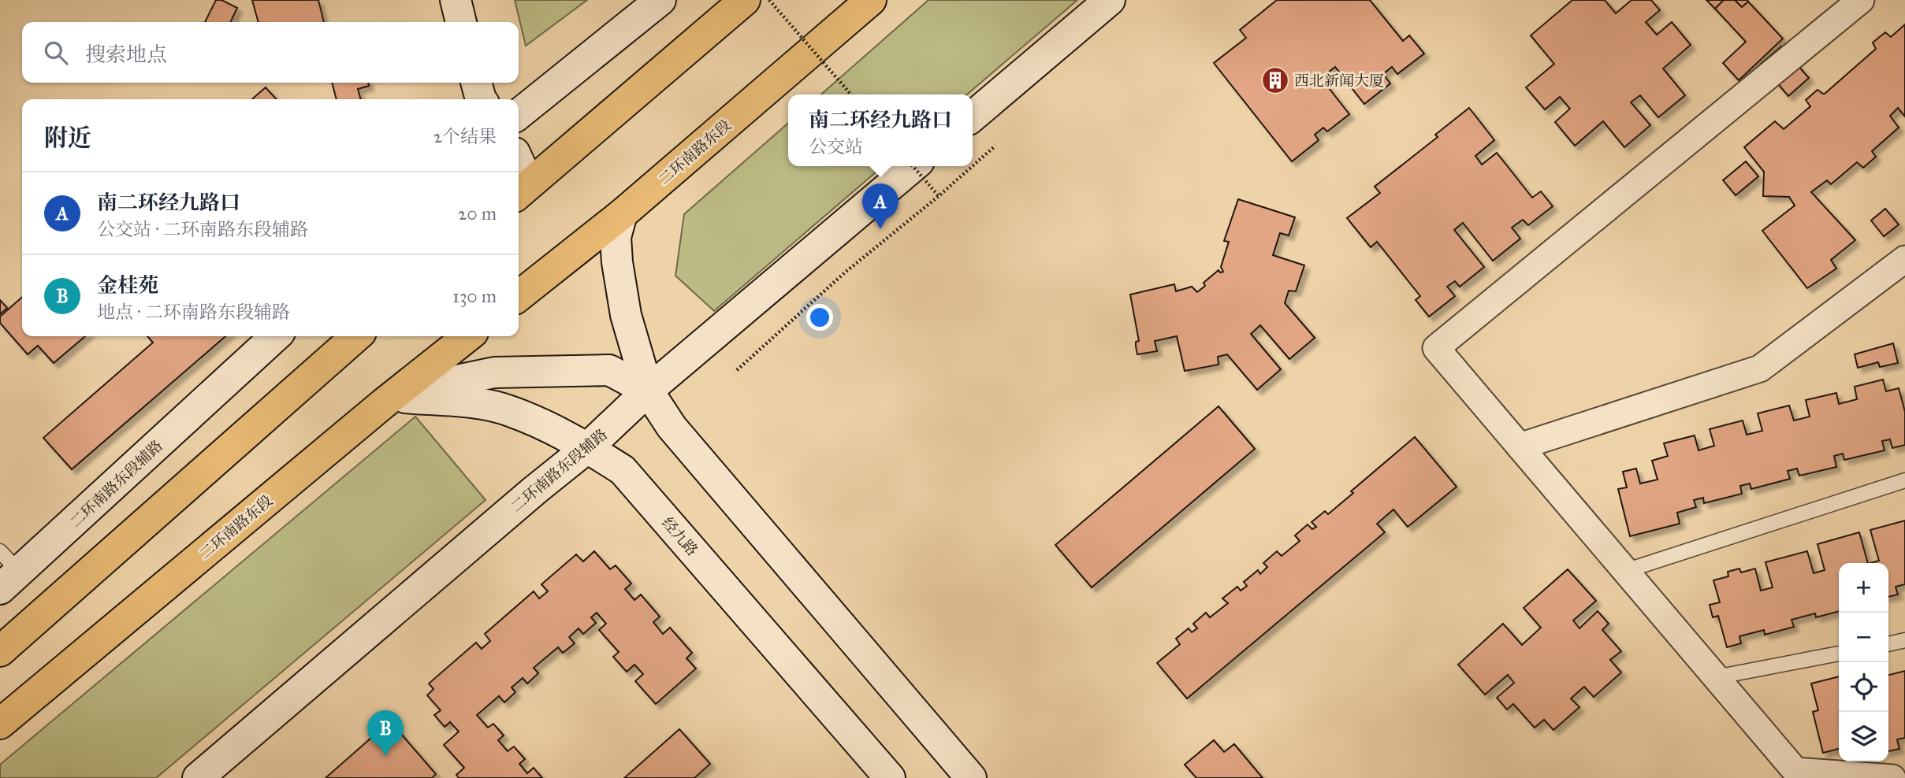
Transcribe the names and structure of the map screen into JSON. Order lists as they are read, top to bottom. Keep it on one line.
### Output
{"streets":{"highway":["二环南路东段"],"main road":["二环南路东段辅路","经九路"]},"crossings":[["二环南路东段","经九路"],["二环南路东段辅路","经九路"]],"places":{"building":["西北新闻大厦"]},"page":{"search":"搜索地点","popup":["南二环经九路口","公交站"],"heading":["附近","2个结果"],"list":[{"mark":"A","name":"南二环经九路口","note":"公交站 · 二环南路东段辅路","value":"20 m"},{"mark":"B","name":"金桂苑","note":"地点 · 二环南路东段辅路","value":"130 m"}],"pins":["A","B"],"map_buttons":["+","−"]}}
